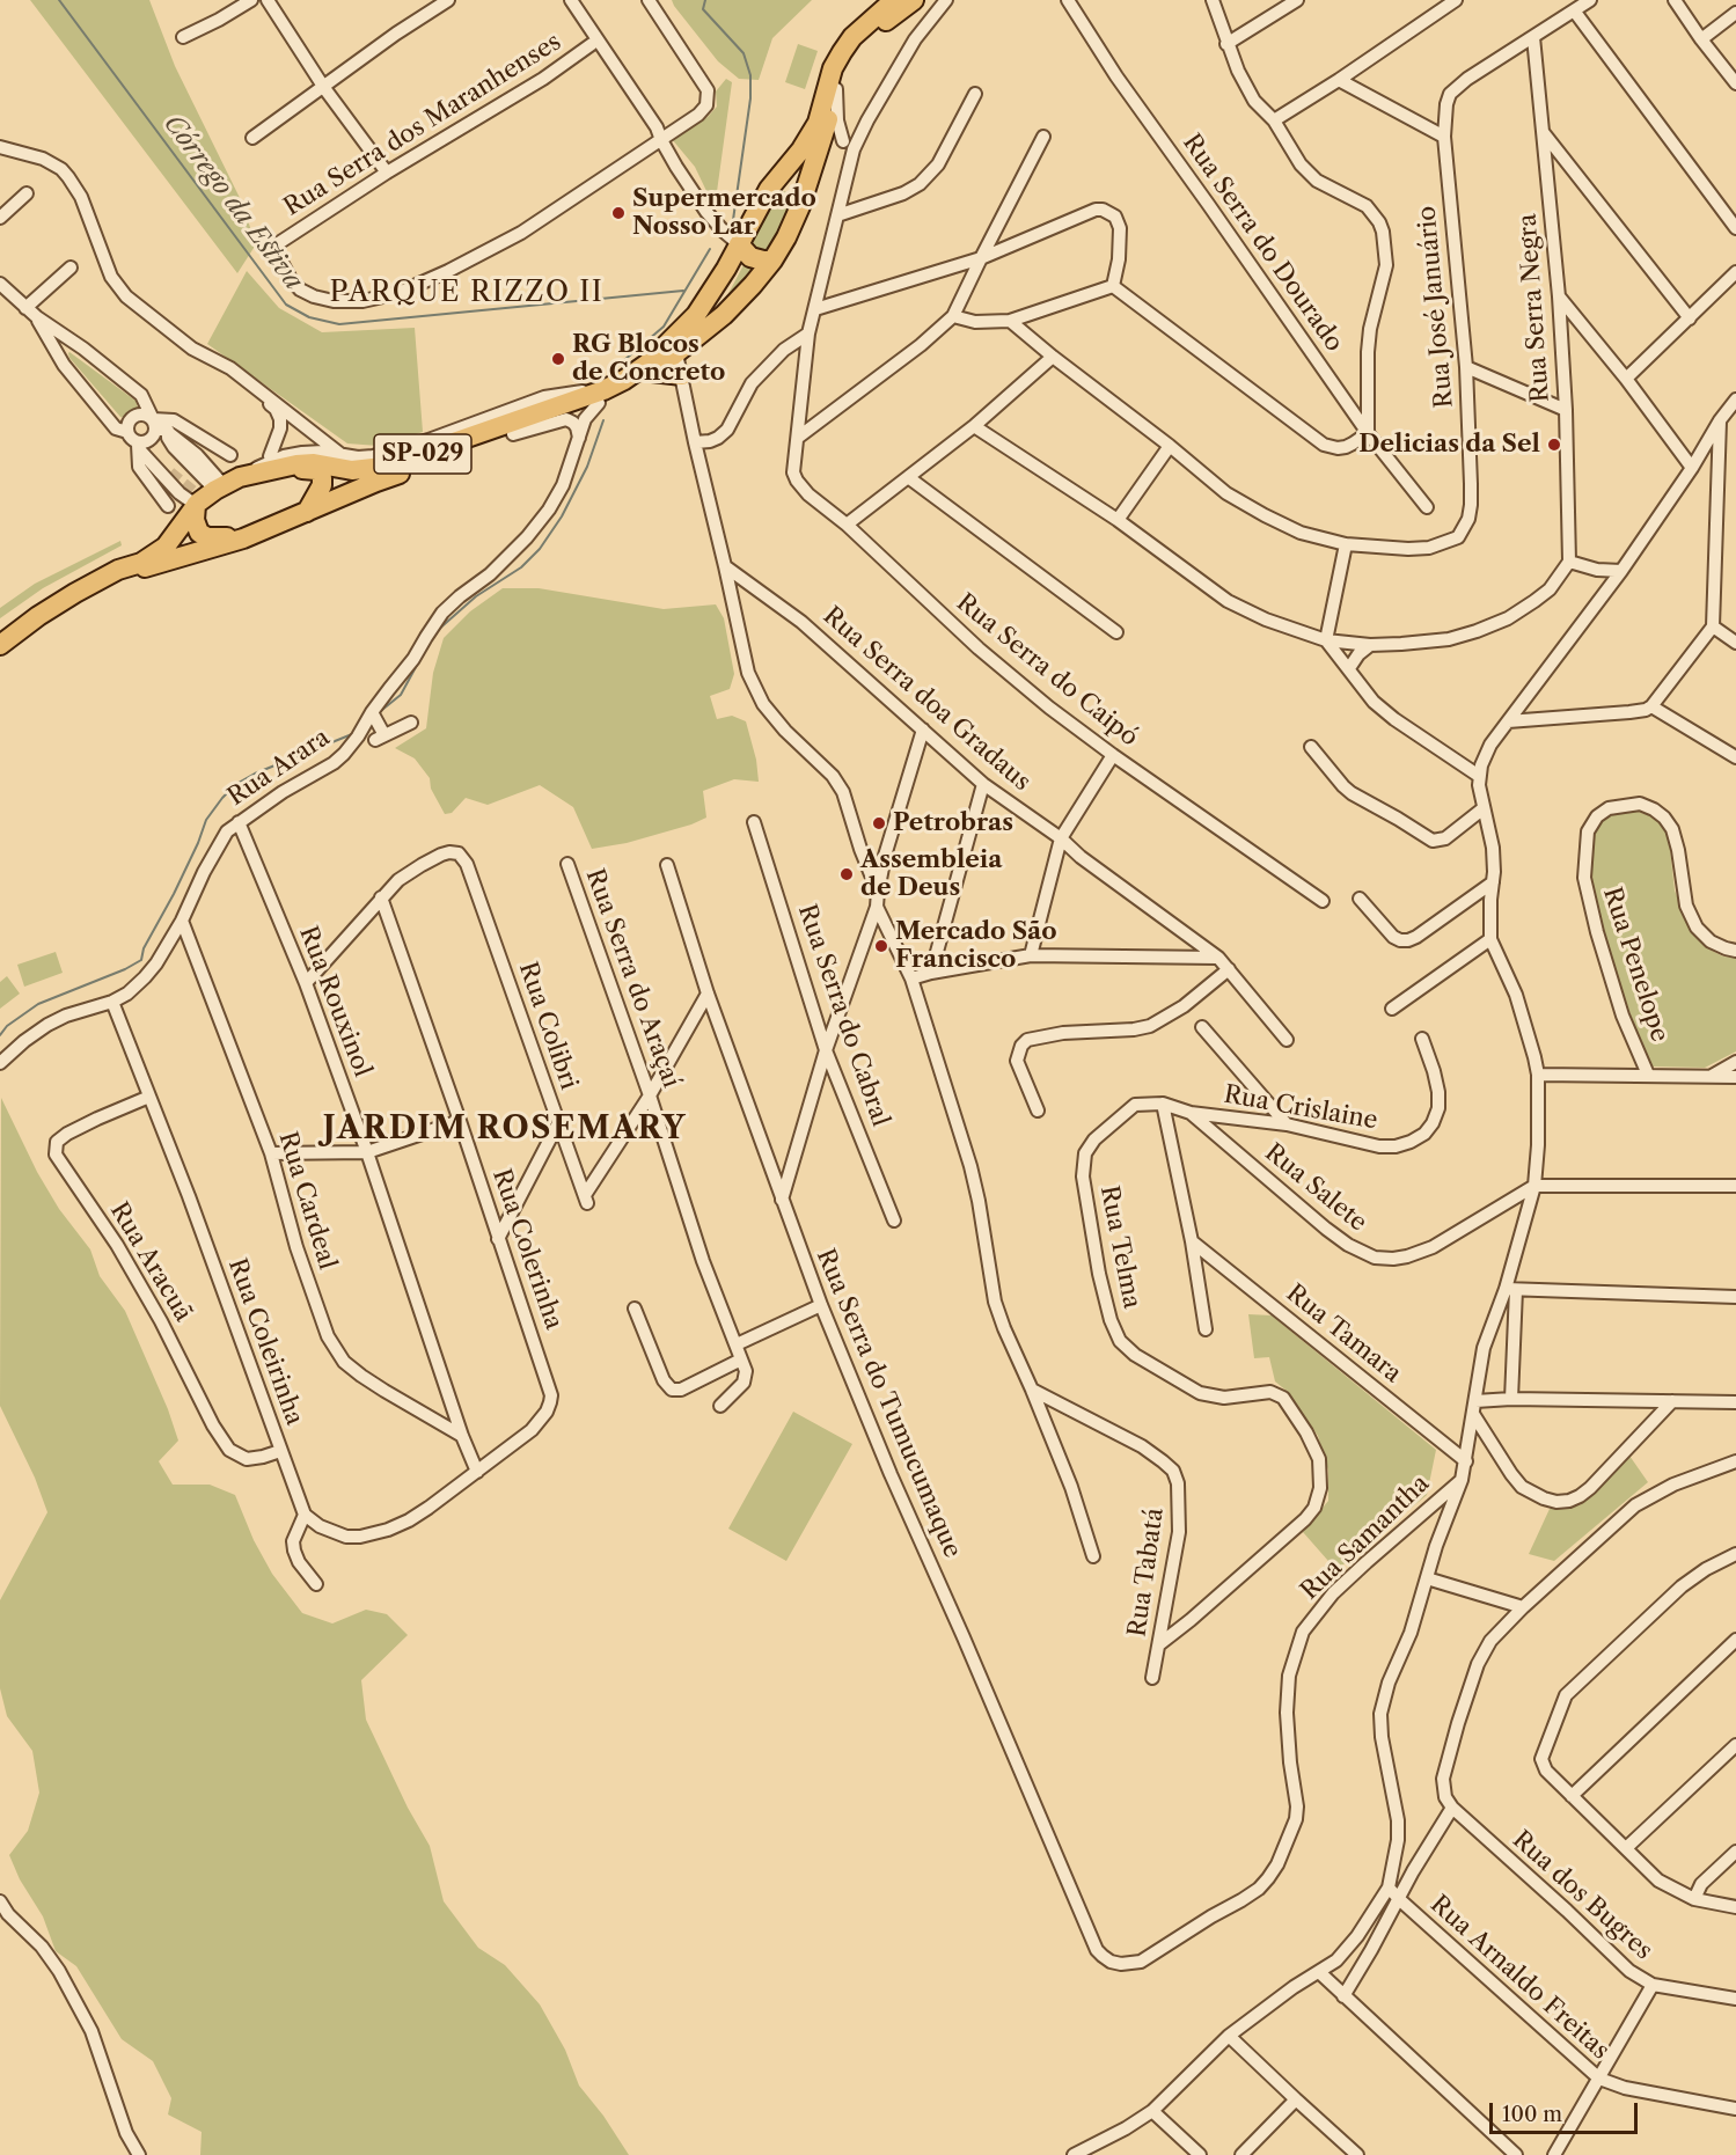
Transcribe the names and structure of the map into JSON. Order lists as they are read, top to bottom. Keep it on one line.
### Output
{"streets":{"highway":["SP-029"],"street":["Rua Serra dos Maranhenses","Rua Serra do Dourado","Rua José Januário","Rua Serra Negra","Rua Serra do Caipó","Rua Serra doa Gradaus","Rua Arara","Rua Penelope","Rua Serra do Araçaí","Rua Rouxinol","Rua Serra do Cabral","Rua Colibri","Rua Crislaine","Rua Salete","Rua Cardeal","Rua Telma","Rua Colerinha","Rua Aracuã","Rua Tamara","Rua Coleirinha","Rua Serra do Tumucumaque","Rua Samantha","Rua Tabatá","Rua dos Bugres","Rua Arnaldo Freitas"]},"crossings":[["Rua José Januário","Rua Serra Negra"],["SP-029","Rua Arara"],["Rua Arara","Rua Rouxinol"],["Rua Arara","Rua Cardeal"],["Rua Arara","Rua Coleirinha"],["Rua Serra do Araçaí","Rua Colibri"],["Rua Rouxinol","Rua Cardeal"],["Rua Rouxinol","Rua Colerinha"],["Rua Colibri","Rua Colerinha"],["Rua Crislaine","Rua Salete"],["Rua Crislaine","Rua Telma"],["Rua Salete","Rua Telma"],["Rua Telma","Rua Tabatá"],["Rua Aracuã","Rua Coleirinha"],["Rua Serra do Tumucumaque","Rua Samantha"]],"districts":["PARQUE RIZZO II","JARDIM ROSEMARY"],"water":["Córrego da Estiva"],"places":["Supermercado Nosso Lar","RG Blocos de Concreto","Delicias da Sel","Petrobras","Assembleia de Deus","Mercado São Francisco"],"scale_bar":"100 m"}
